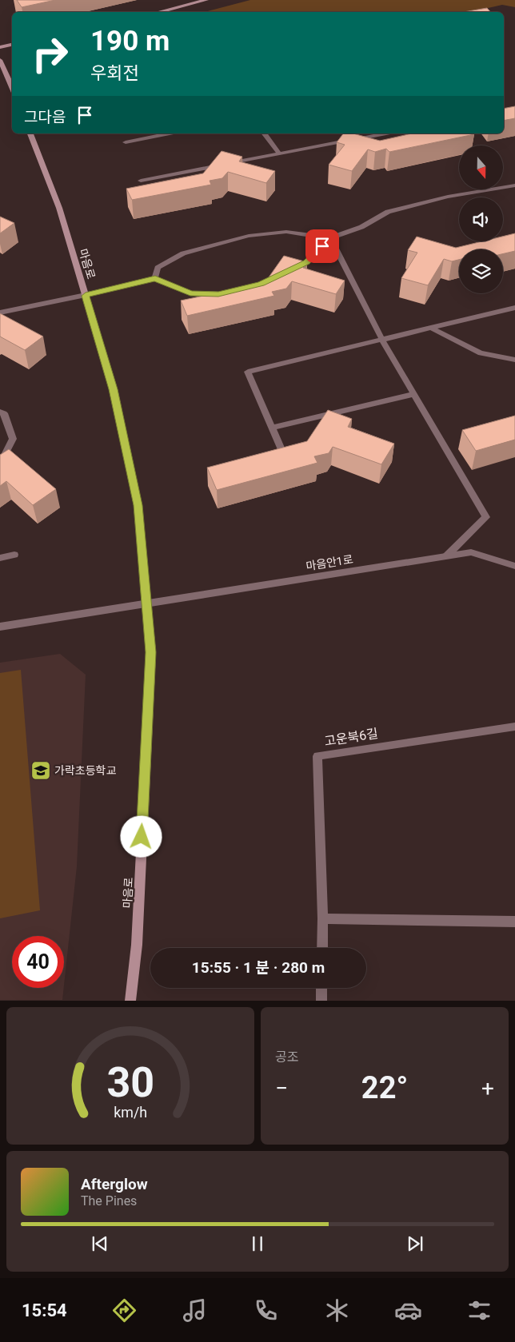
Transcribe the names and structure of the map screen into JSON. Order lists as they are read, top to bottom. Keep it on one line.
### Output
{"streets":{"street":["마음로","마음안1로","고운북6길"]},"crossings":[["마음로","마음안1로"]],"places":{"school or university":["가락초등학교"]},"north":"bottom","page":{"turn":["190 m","우회전"],"then":"그다음","limit":"40","trip":"15:55 · 1 분 · 280 m","tile":"공조","heat":["−","22°","+"],"song":["Afterglow","The Pines"],"tabs":"15:54","gauge":["30","km/h"]}}
